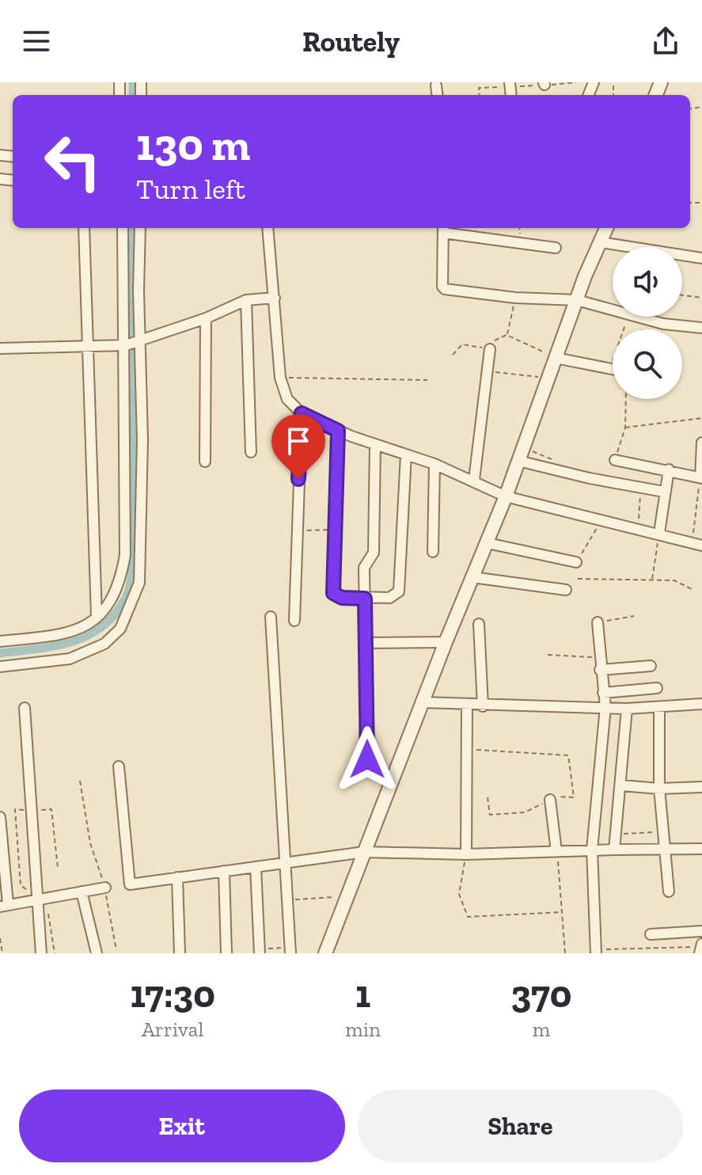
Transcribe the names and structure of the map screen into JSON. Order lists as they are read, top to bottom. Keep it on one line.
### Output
{"page":{"header":"Routely","turn":["130 m","Turn left"],"eta":["17:30","Arrival","1","min","370","m"],"buttons":["Exit","Share"]}}
